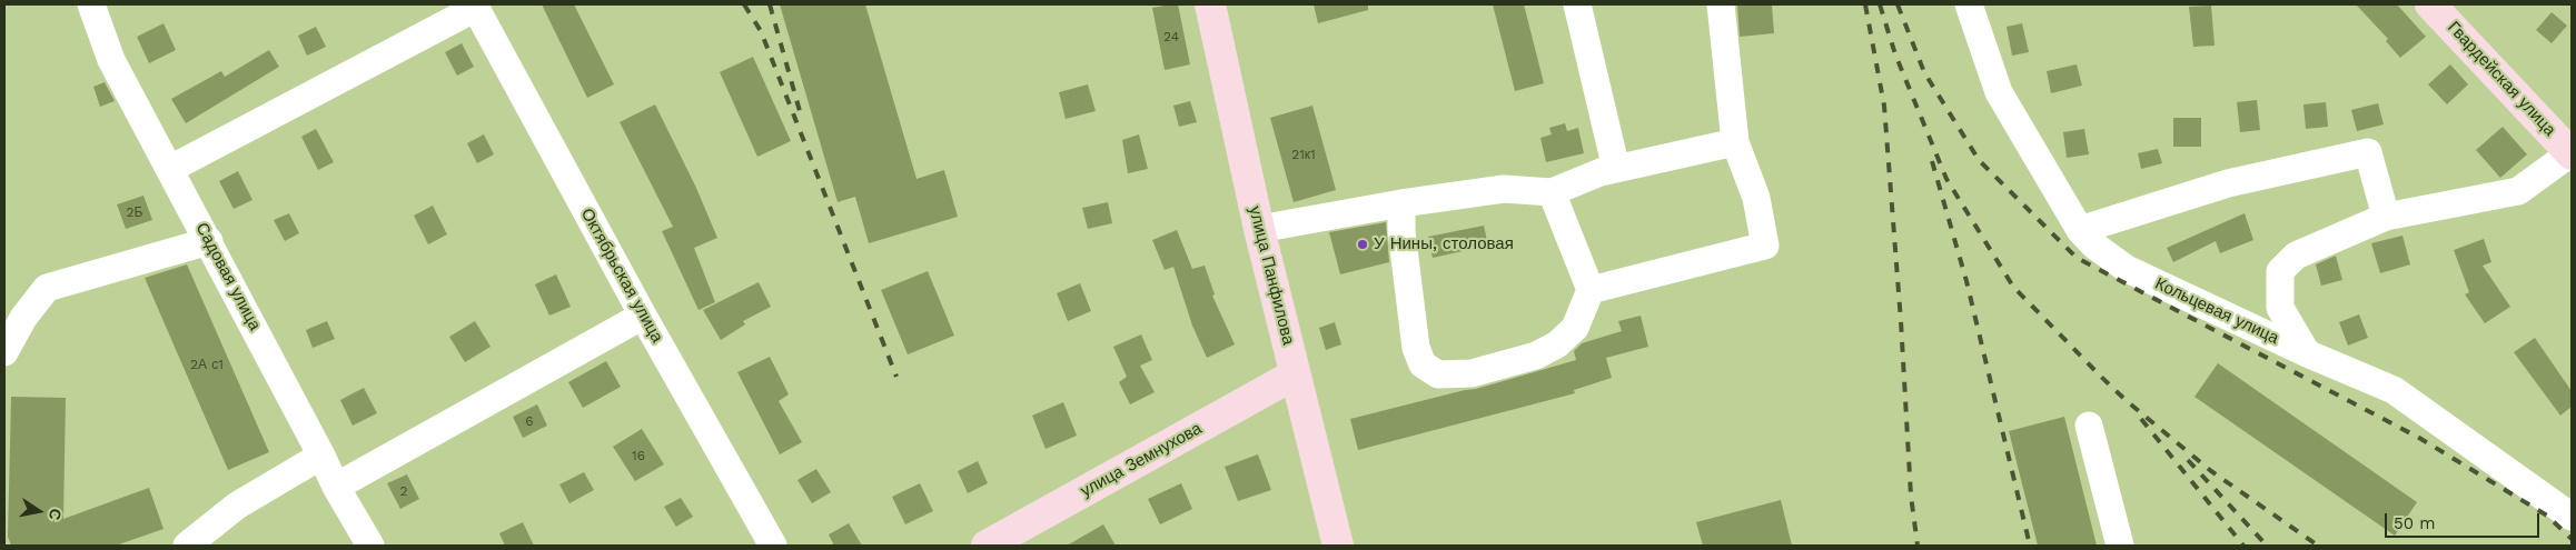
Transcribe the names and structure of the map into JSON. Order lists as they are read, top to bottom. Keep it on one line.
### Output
{"streets":{"main road":["Гвардейская улица","улица Панфилова","улица Земнухова"],"street":["Октябрьская улица","Садовая улица","Кольцевая улица"]},"crossings":[["улица Панфилова","улица Земнухова"]],"places":["У Нины, столовая"],"house_numbers":["24","21к1","2Б","2А с1","6","16","2"],"scale_bar":"50 m","north":"right"}
